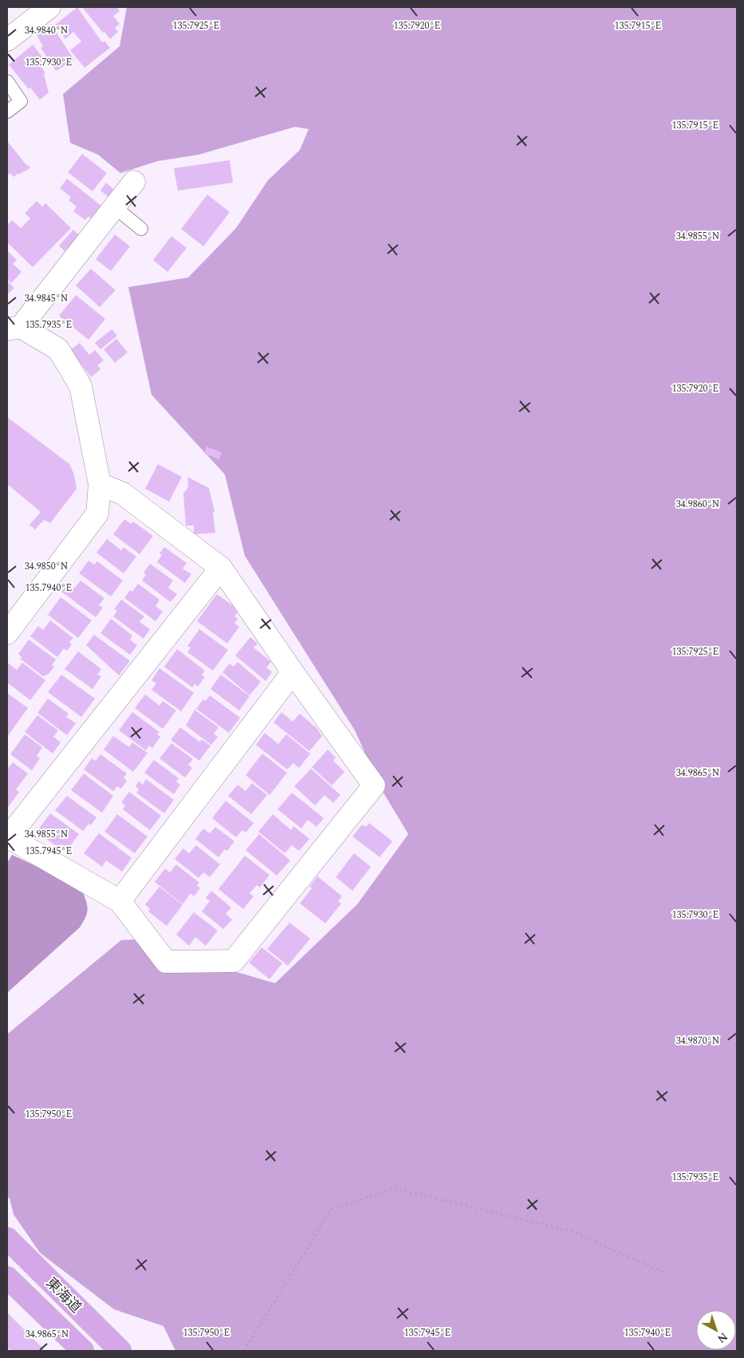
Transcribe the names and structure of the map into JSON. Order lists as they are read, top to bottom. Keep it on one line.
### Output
{"streets":{"highway":["東海道"]},"north":"bottom right","coordinates":["135.7925°E","135.7920°E","135.7915°E","34.9840°N","135.7930°E","34.9855°N","34.9845°N","135.7935°E","34.9860°N","34.9850°N","135.7940°E","34.9865°N","135.7945°E","34.9870°N","135.7950°E"]}
